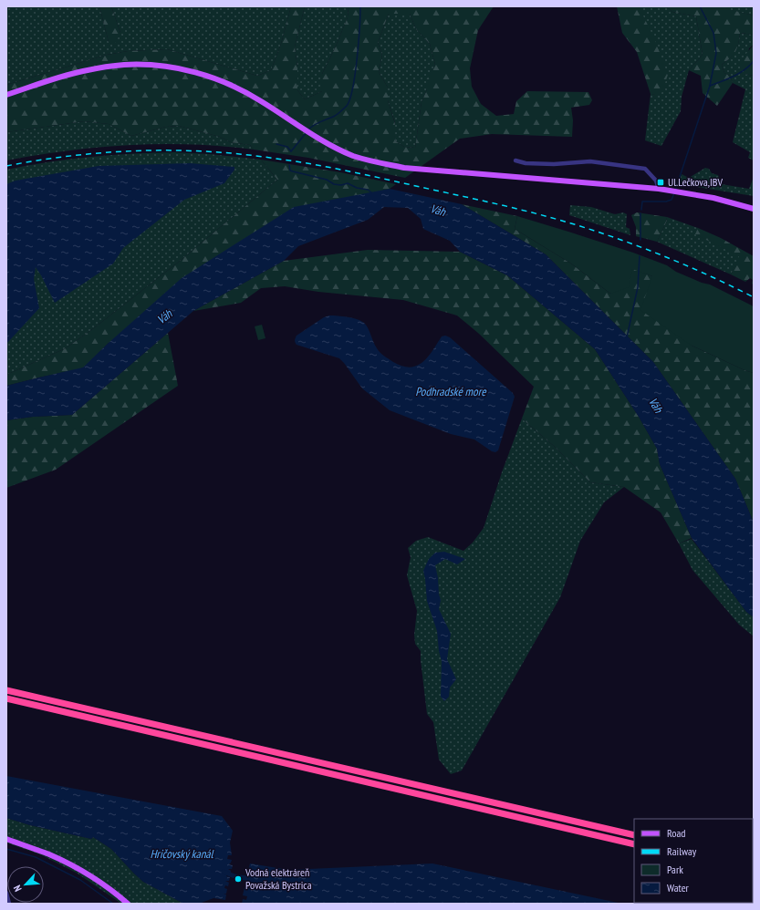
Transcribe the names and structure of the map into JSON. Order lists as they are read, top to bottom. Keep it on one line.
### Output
{"water":["Váh","Podhradské more","Hričovský kanál"],"places":{"transit":["Ul.Lečkova,IBV"],"other":["Vodná elektráreň Považská Bystrica"]},"legend":["Road","Railway","Park","Water"],"north":"bottom left"}
